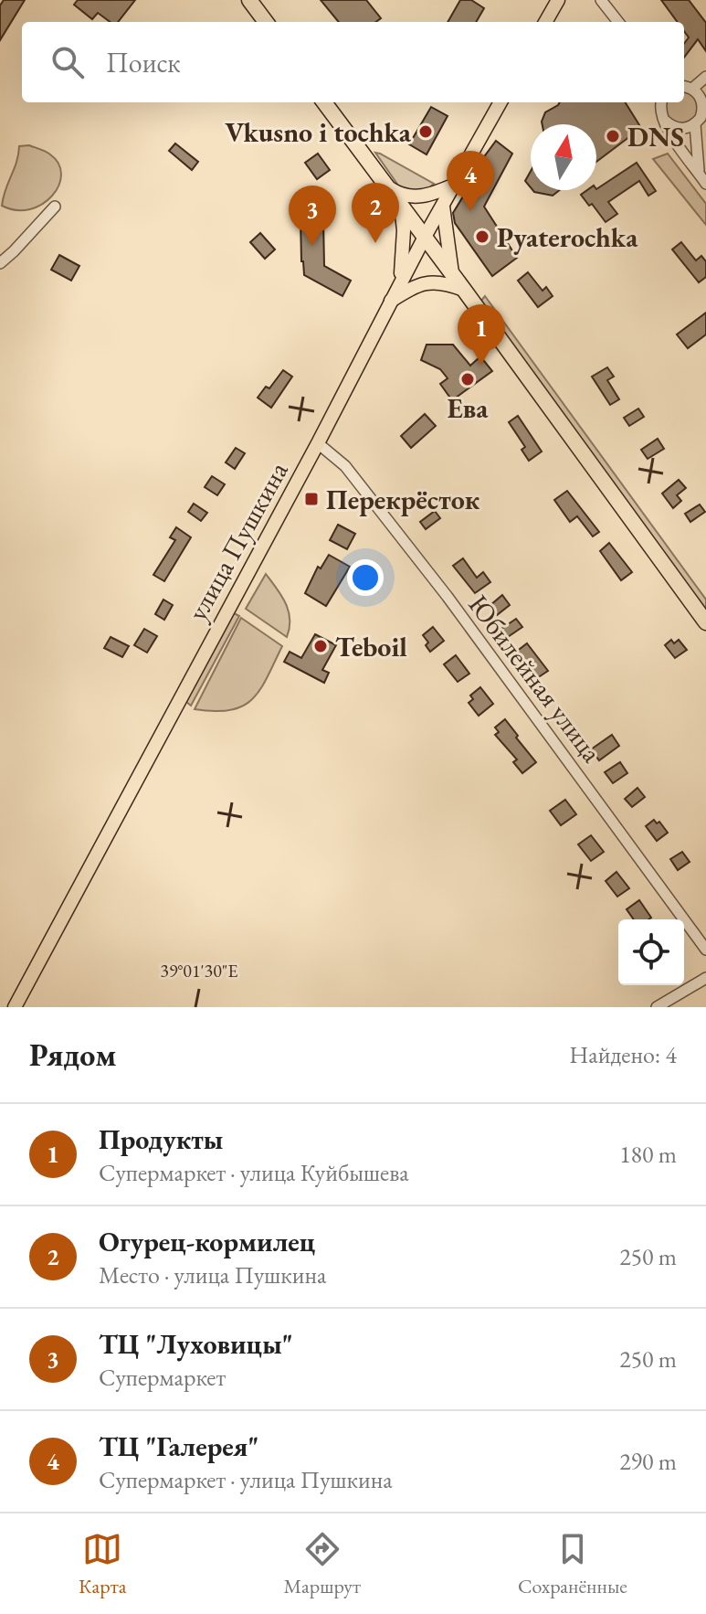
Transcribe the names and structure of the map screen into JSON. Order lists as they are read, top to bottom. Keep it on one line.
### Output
{"streets":{"main road":["улица Пушкина"],"street":["Юбилейная улица"]},"crossings":[["улица Пушкина","Юбилейная улица"]],"places":{"other":["Vkusno i tochka","DNS","Pyaterochka","Ева","Teboil"],"transit":["Перекрёсток"]},"north":"top","page":{"search":"Поиск","pins":["4","2","3","1"],"heading":["Рядом","Найдено: 4"],"list":[{"mark":"1","name":"Продукты","note":"Супермаркет · улица Куйбышева","value":"180 m"},{"mark":"2","name":"Огурец-кормилец","note":"Место · улица Пушкина","value":"250 m"},{"mark":"3","name":"ТЦ \"Луховицы\"","note":"Супермаркет","value":"250 m"},{"mark":"4","name":"ТЦ \"Галерея\"","note":"Супермаркет · улица Пушкина","value":"290 m"}],"nav":["Карта","Маршрут","Сохранённые"]},"coordinates":["39°01'30\"E"]}
